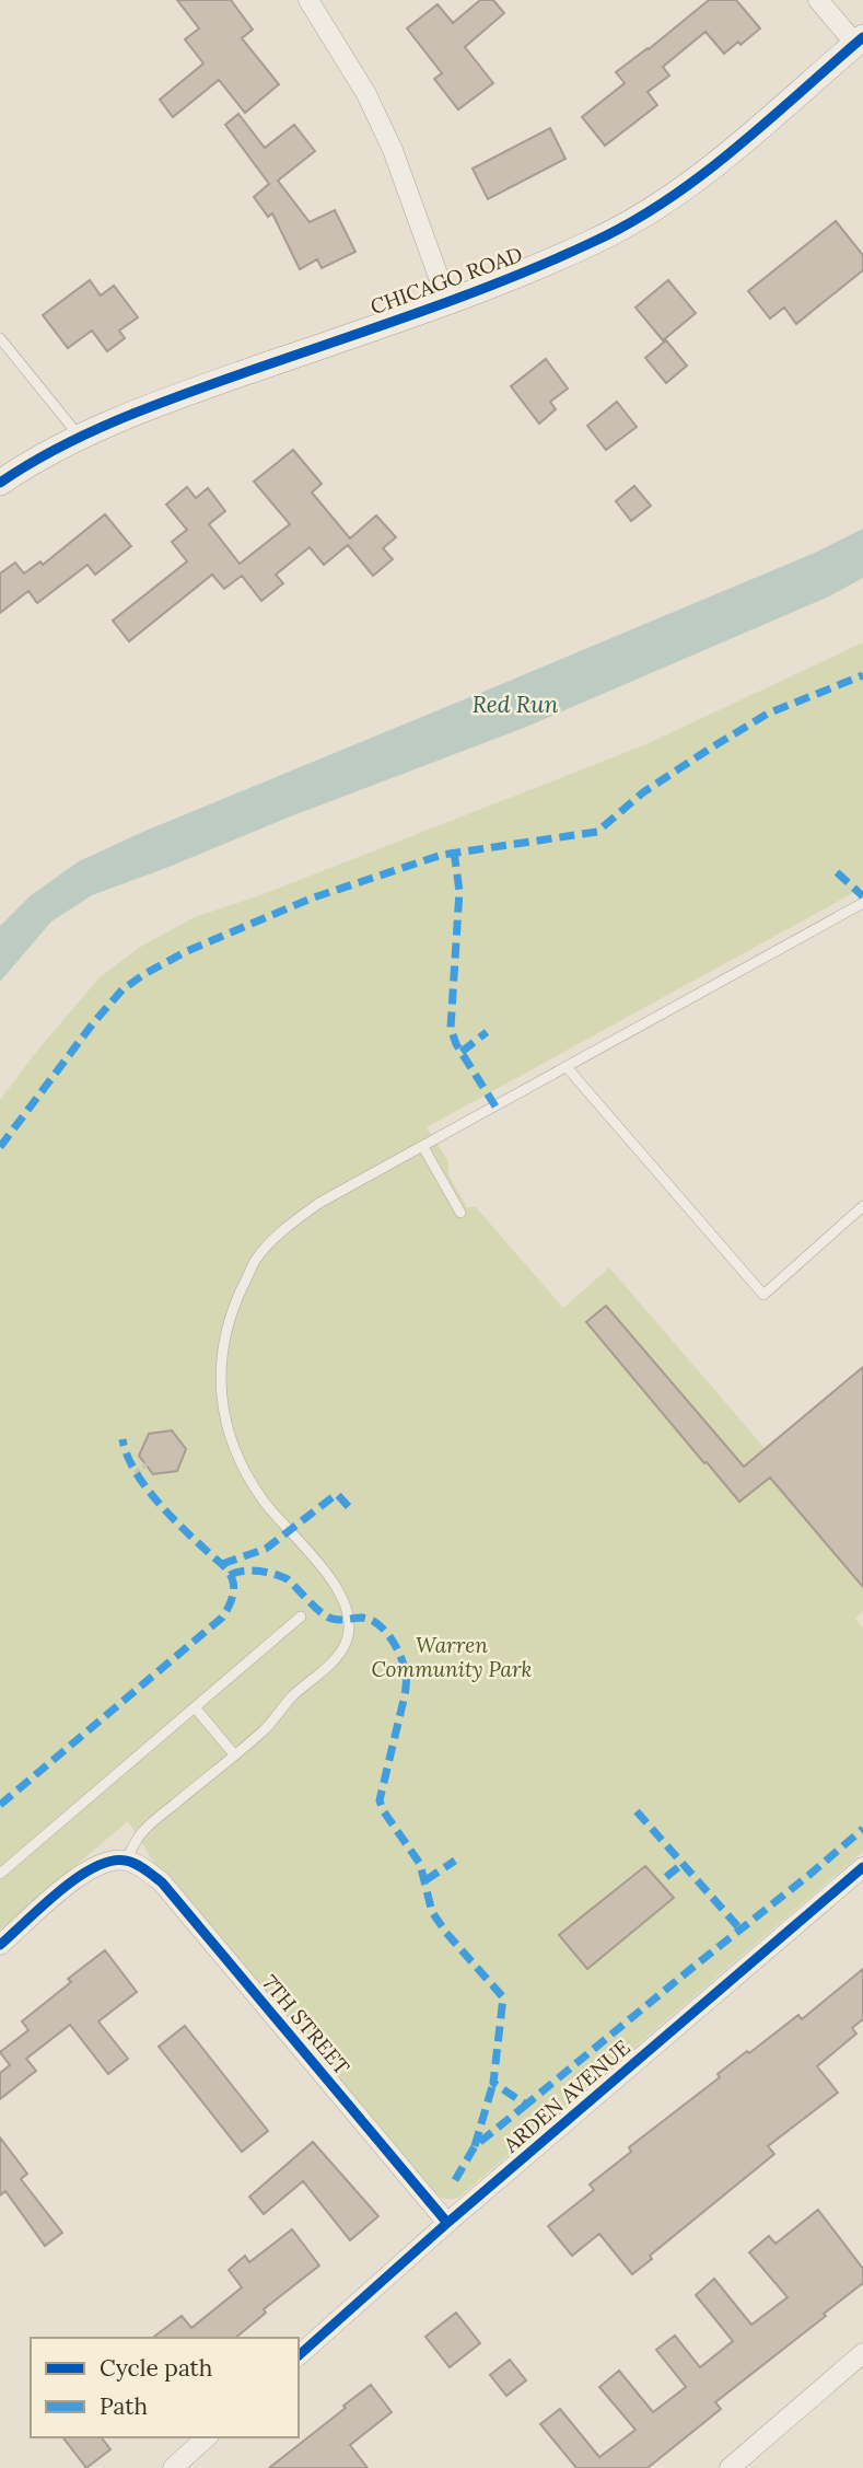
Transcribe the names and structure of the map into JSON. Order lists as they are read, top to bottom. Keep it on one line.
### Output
{"streets":{"street":["CHICAGO ROAD","7TH STREET","ARDEN AVENUE"]},"crossings":[["7TH STREET","ARDEN AVENUE"]],"water":["Red Run"],"parks":["Warren Community Park"],"legend":["Cycle path","Path"]}
